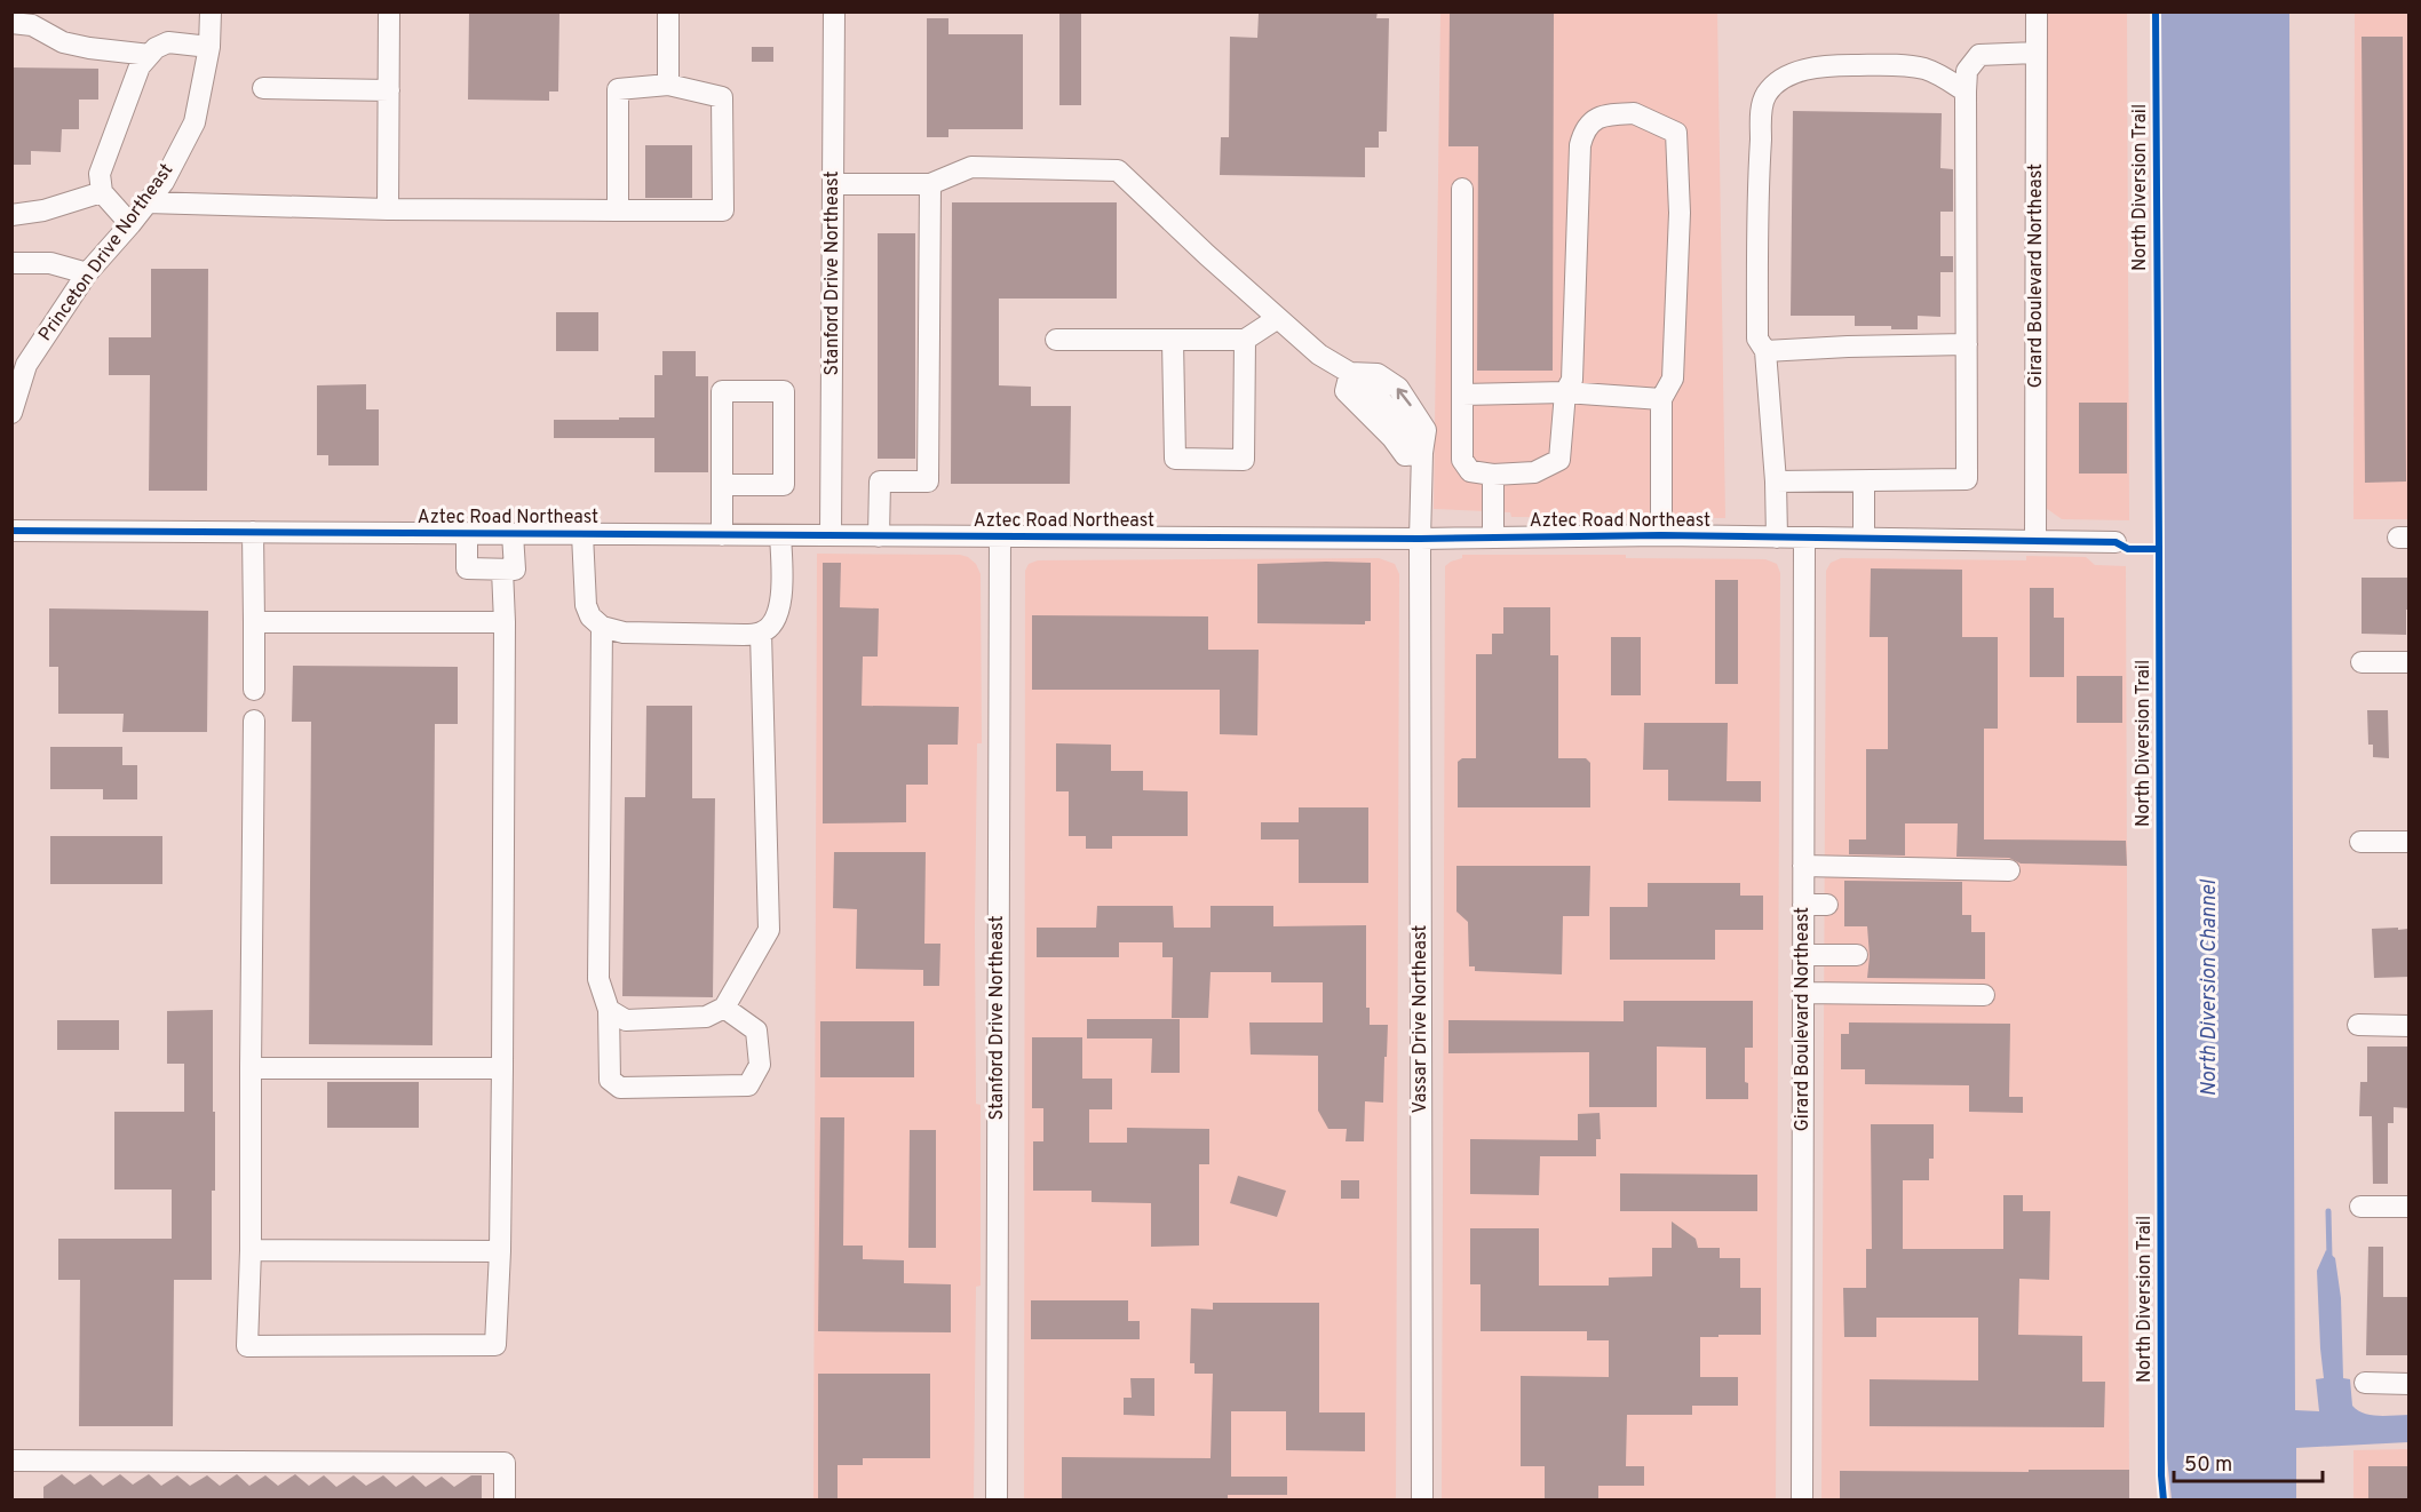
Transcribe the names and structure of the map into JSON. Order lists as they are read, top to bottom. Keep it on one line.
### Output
{"streets":{"street":["Princeton Drive Northeast","Stanford Drive Northeast","Girard Boulevard Northeast","Aztec Road Northeast","Vassar Drive Northeast"],"cycle path":["North Diversion Trail"]},"crossings":[["Stanford Drive Northeast","Aztec Road Northeast"],["Girard Boulevard Northeast","Aztec Road Northeast"],["Aztec Road Northeast","Vassar Drive Northeast"]],"water":["North Diversion Channel"],"scale_bar":"50 m"}
